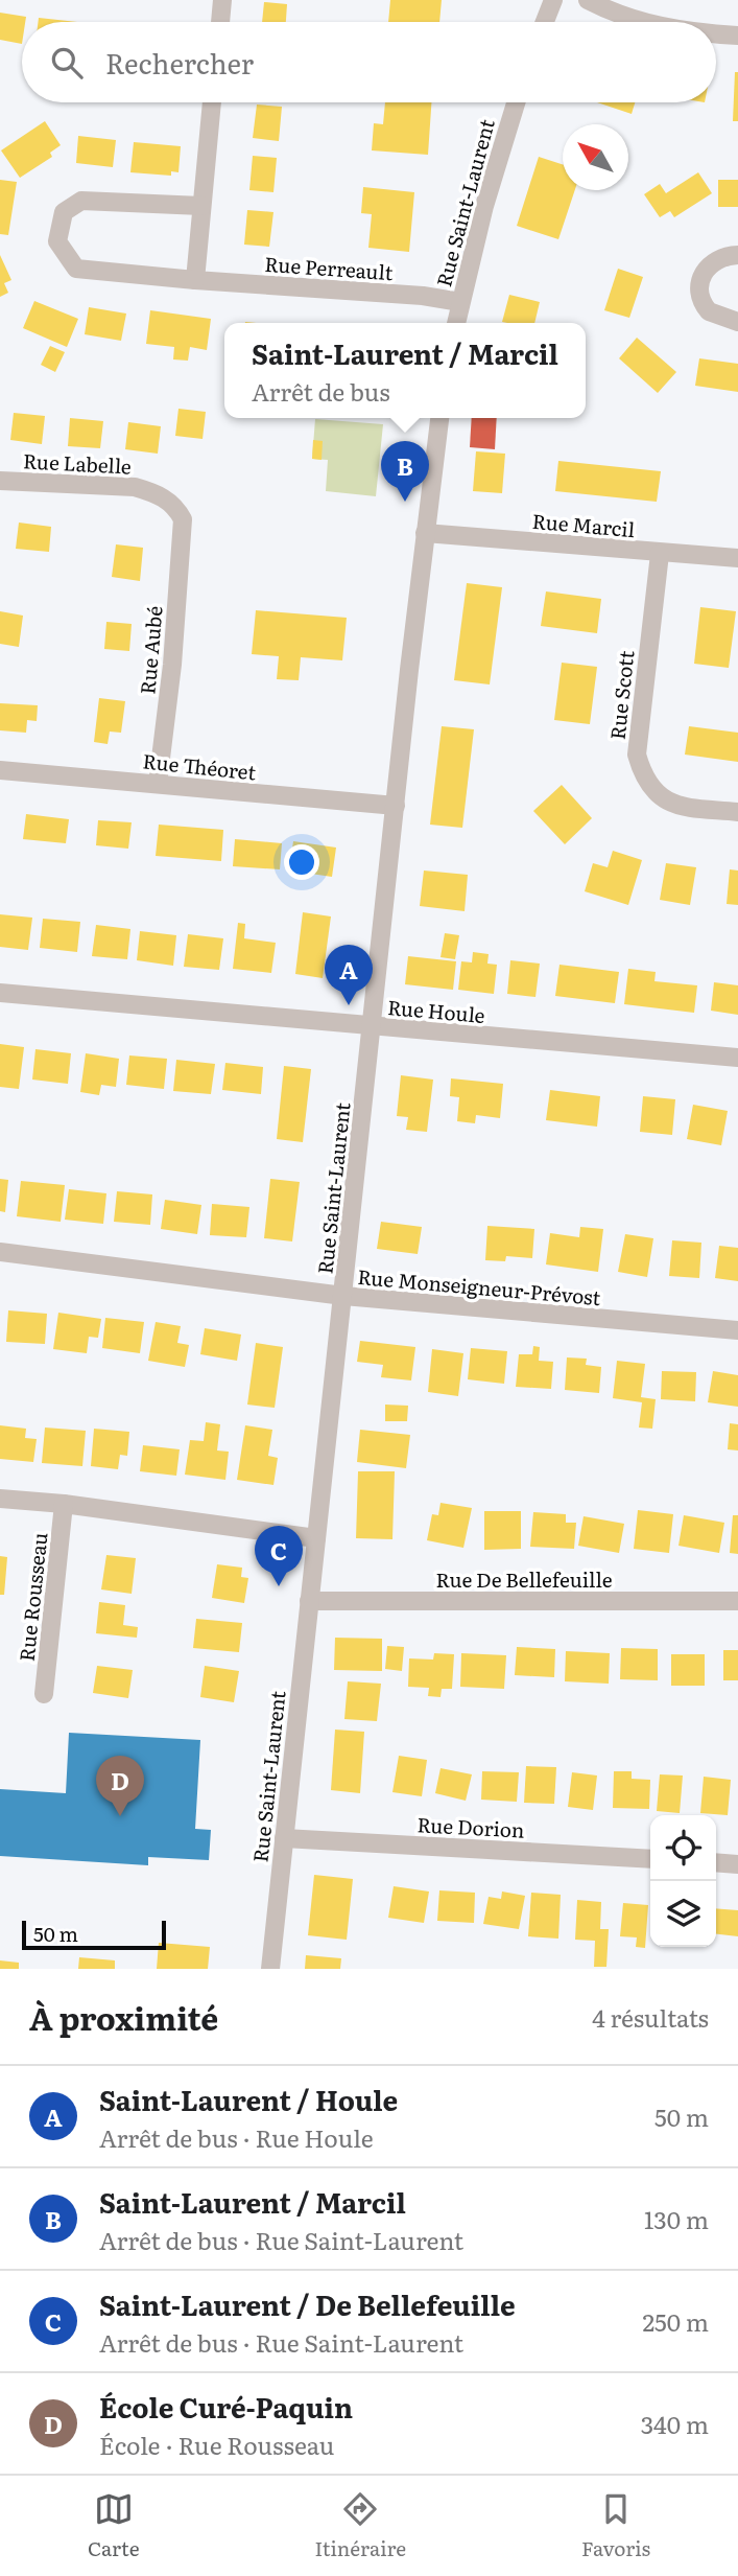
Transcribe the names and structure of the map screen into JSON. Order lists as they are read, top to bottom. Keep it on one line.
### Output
{"streets":{"street":["Rue Saint-Laurent","Rue Perreault","Rue Labelle","Rue Marcil","Rue Aubé","Rue Scott","Rue Théoret","Rue Houle","Rue Monseigneur-Prévost","Rue De Bellefeuille","Rue Rousseau","Rue Dorion"]},"crossings":[["Rue Saint-Laurent","Rue Perreault"],["Rue Saint-Laurent","Rue Marcil"],["Rue Saint-Laurent","Rue Théoret"],["Rue Saint-Laurent","Rue Houle"],["Rue Saint-Laurent","Rue Monseigneur-Prévost"],["Rue Saint-Laurent","Rue De Bellefeuille"],["Rue Saint-Laurent","Rue Dorion"],["Rue Labelle","Rue Aubé"],["Rue Marcil","Rue Scott"],["Rue Aubé","Rue Théoret"]],"scale_bar":"50 m","north":"top left","page":{"search":"Rechercher","popup":["Saint-Laurent / Marcil","Arrêt de bus"],"pins":["B","A","C","D"],"scale":"50 m","heading":["À proximité","4 résultats"],"list":[{"mark":"A","name":"Saint-Laurent / Houle","note":"Arrêt de bus · Rue Houle","value":"50 m"},{"mark":"B","name":"Saint-Laurent / Marcil","note":"Arrêt de bus · Rue Saint-Laurent","value":"130 m"},{"mark":"C","name":"Saint-Laurent / De Bellefeuille","note":"Arrêt de bus · Rue Saint-Laurent","value":"250 m"},{"mark":"D","name":"École Curé-Paquin","note":"École · Rue Rousseau","value":"340 m"}],"nav":["Carte","Itinéraire","Favoris"]}}
